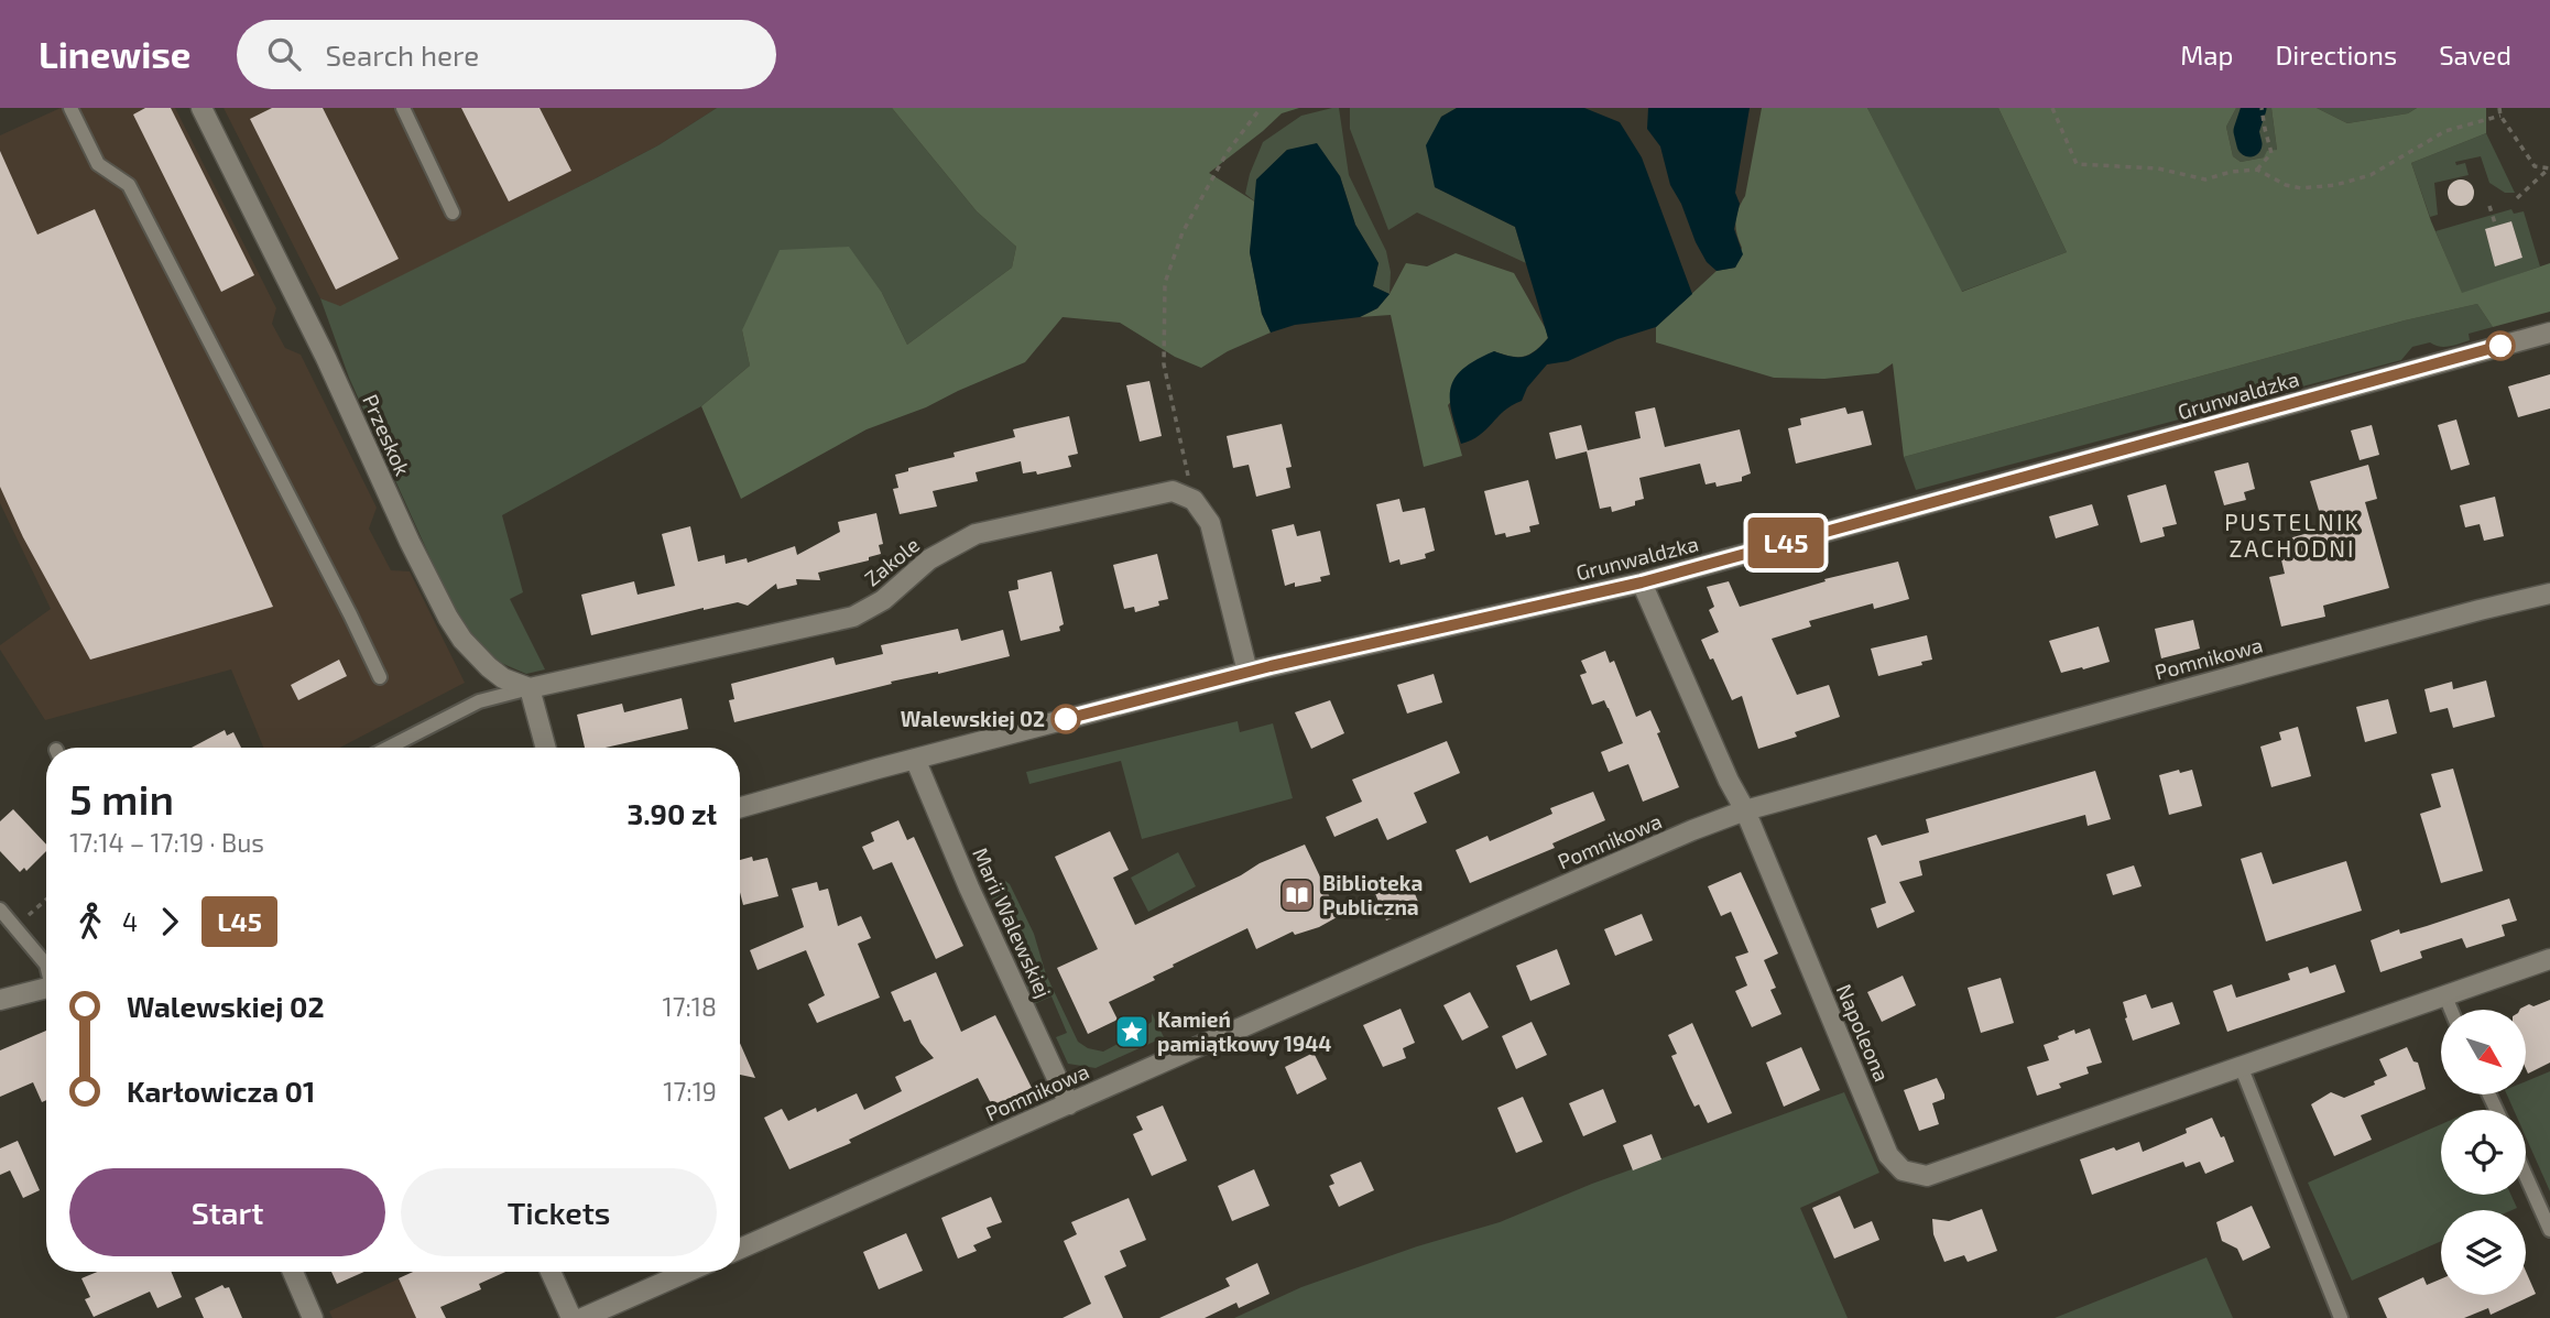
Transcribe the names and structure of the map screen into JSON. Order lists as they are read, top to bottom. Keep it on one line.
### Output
{"streets":{"street":["Grunwaldzka","Przeskok","Zakole","Pomnikowa","Marii Walewskiej","Napoleona"]},"crossings":[["Grunwaldzka","Marii Walewskiej"],["Grunwaldzka","Napoleona"],["Przeskok","Zakole"],["Pomnikowa","Marii Walewskiej"],["Pomnikowa","Napoleona"]],"districts":["PUSTELNIK ZACHODNI"],"places":{"other":["Walewskiej 02"],"library":["Biblioteka Publiczna"],"place":["Kamień pamiątkowy 1944"]},"lines":["bus line L45"],"north":"bottom right","page":{"header":"Linewise","search":"Search here","nav":["Map","Directions","Saved"],"on_map":"L45","heading":["5 min","17:14 – 17:19 · Bus","3.90 zł"],"legs":["4","L45"],"list":[{"name":"Walewskiej 02","value":"17:18"},{"name":"Karłowicza 01","value":"17:19"}],"buttons":["Start","Tickets"]}}
